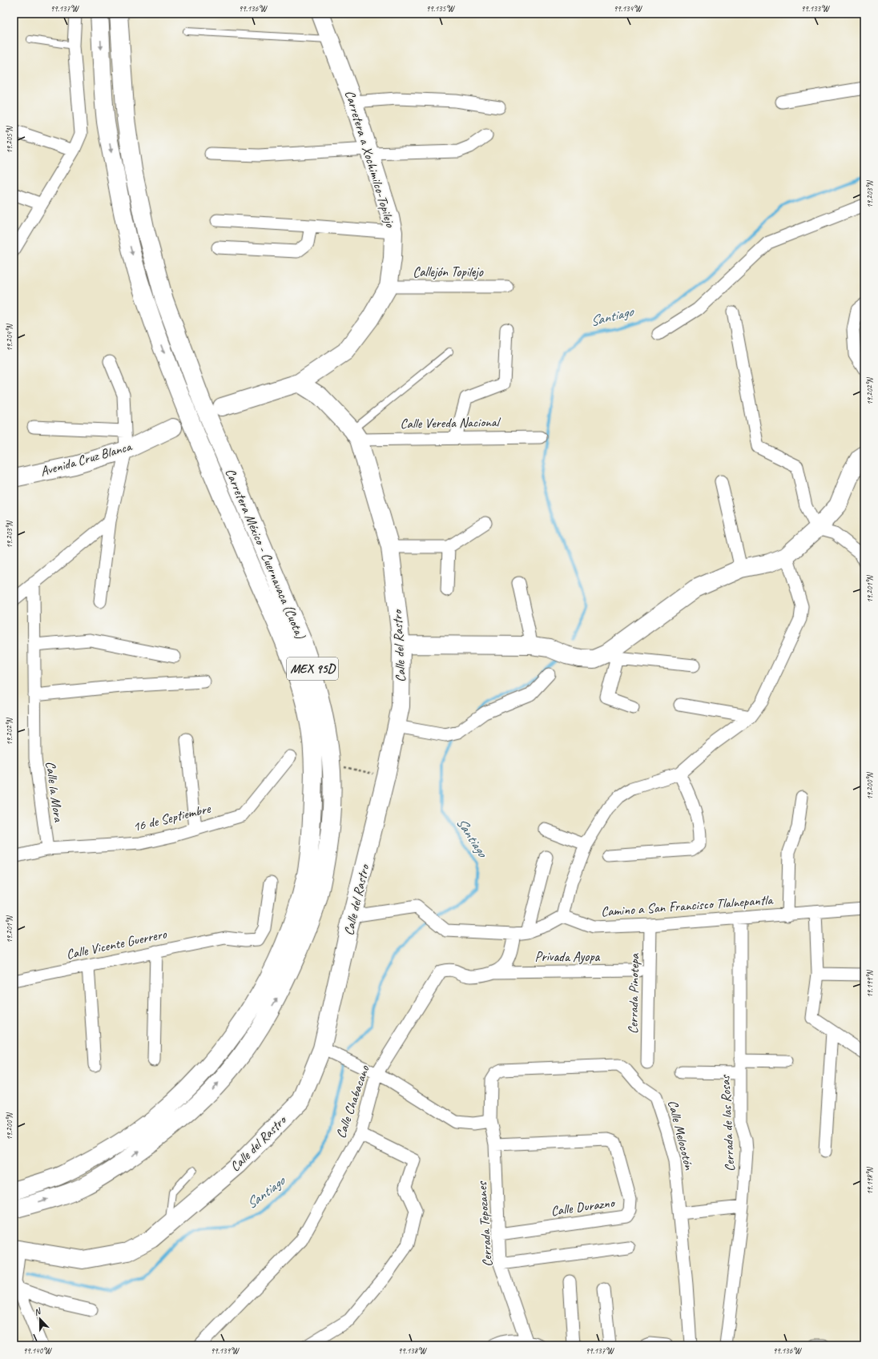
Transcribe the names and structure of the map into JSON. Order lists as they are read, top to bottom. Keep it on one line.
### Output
{"streets":{"main road":["Carretera a Xochimilco-Topilejo","Avenida Cruz Blanca","Carretera México - Cuernavaca (Cuota)","Calle del Rastro","MEX 95D"],"street":["Callejón Topilejo","Calle Vereda Nacional","Calle la Mora","16 de Septiembre","Camino a San Francisco Tlalnepantla","Calle Vicente Guerrero","Privada Ayopa","Cerrada Pinotepa","Calle Chabacano","Cerrada de las Rosas","Calle Melocotón","Calle Durazno","Cerrada Tepozanes"]},"crossings":[["Carretera a Xochimilco-Topilejo","Callejón Topilejo"],["Carretera a Xochimilco-Topilejo","Calle del Rastro"],["Calle Vereda Nacional","Calle del Rastro"],["Calle la Mora","16 de Septiembre"],["Camino a San Francisco Tlalnepantla","Cerrada Pinotepa"],["Camino a San Francisco Tlalnepantla","Cerrada de las Rosas"],["Privada Ayopa","Calle Chabacano"],["Calle Melocotón","Cerrada Tepozanes"],["Calle Durazno","Cerrada Tepozanes"]],"water":["Santiago"],"north":"top","coordinates":["99.137°W","99.136°W","99.135°W","99.134°W","99.133°W","19.205°N","19.203°N","19.204°N","19.202°N","19.201°N","19.200°N","19.199°N","19.198°N","99.140°W","99.139°W","99.138°W"]}
